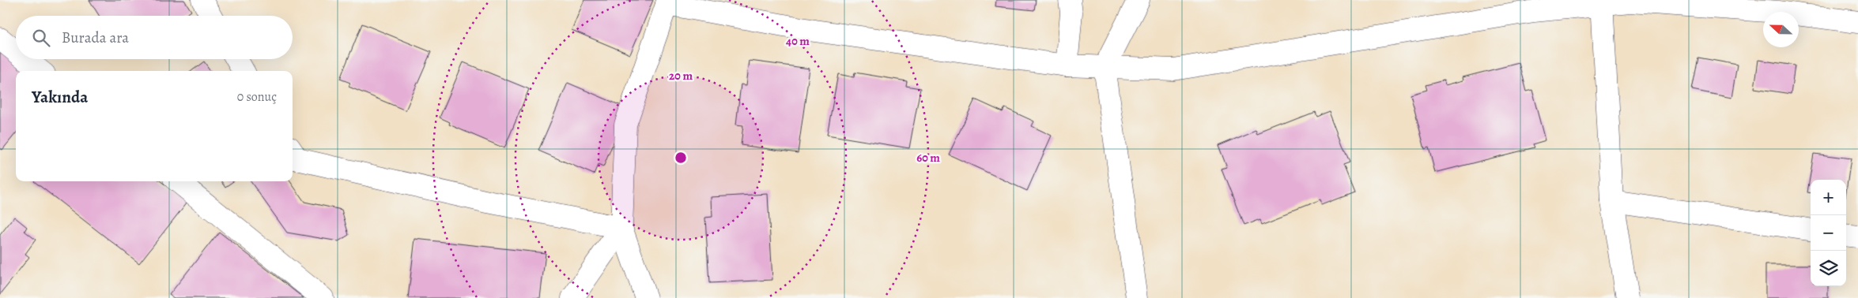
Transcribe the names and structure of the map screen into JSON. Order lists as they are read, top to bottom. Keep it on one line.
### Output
{"north":"left","page":{"search":"Burada ara","heading":["Yakında","0 sonuç"],"map_buttons":["+","−"]},"rings":["40 m","20 m","60 m"]}
